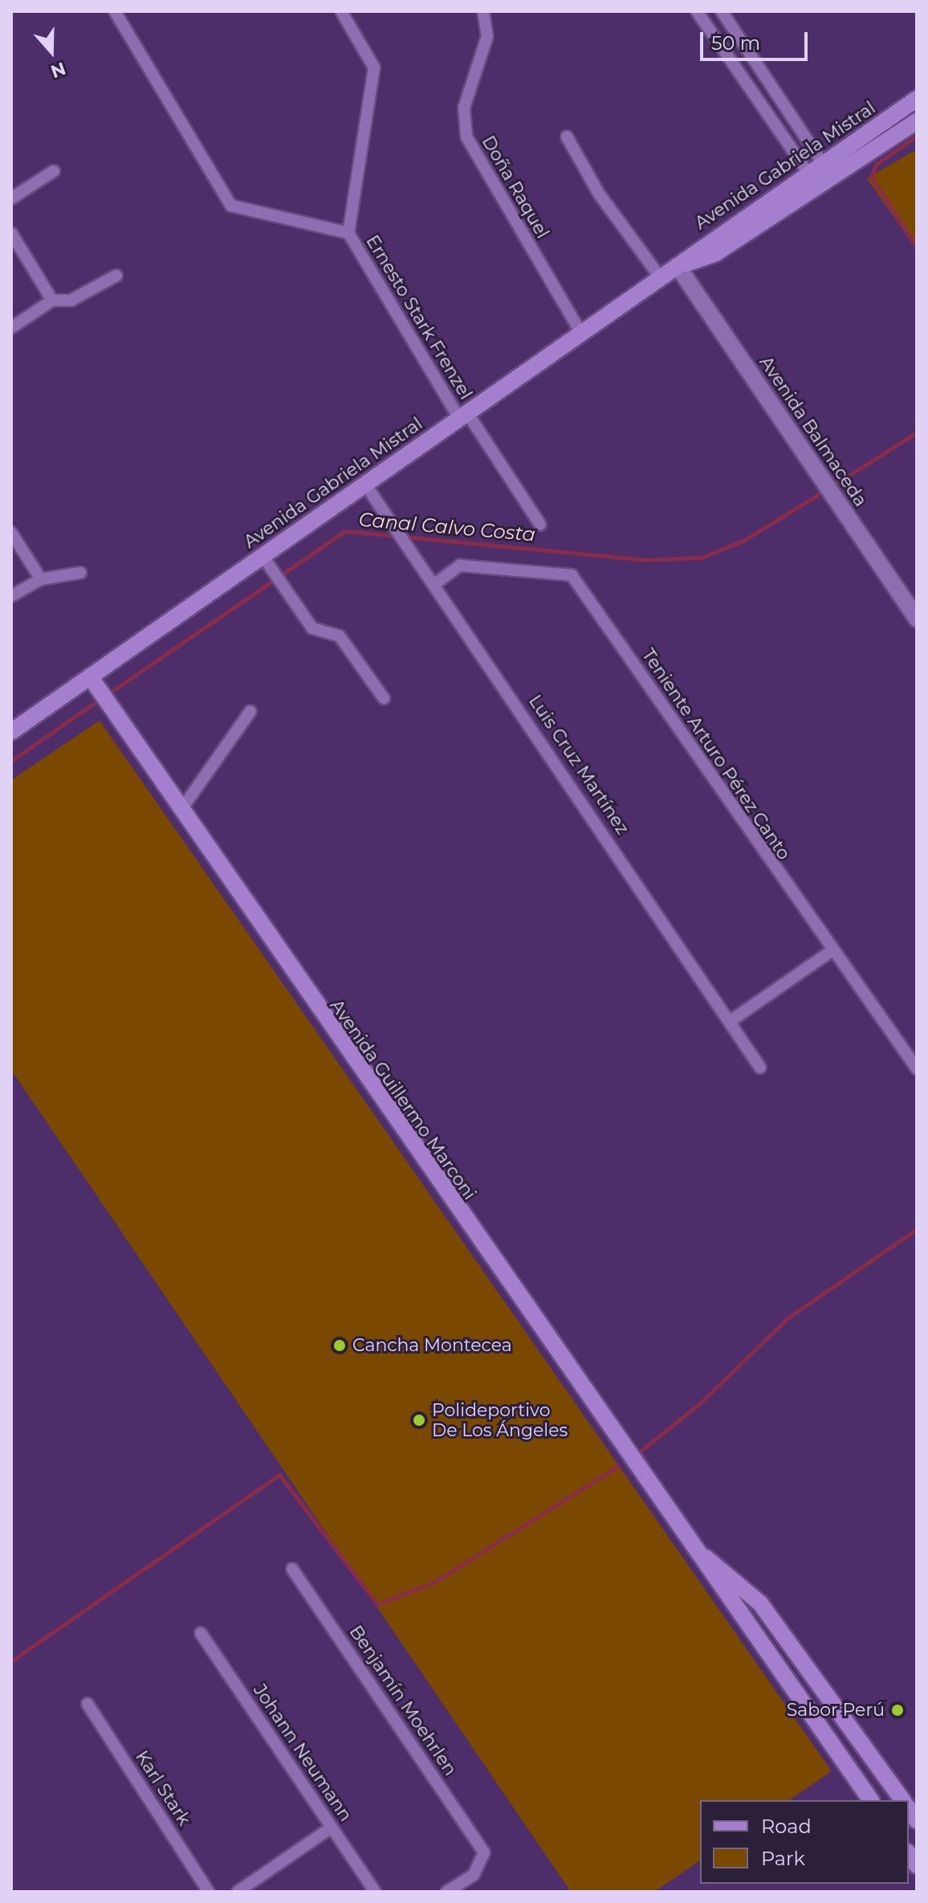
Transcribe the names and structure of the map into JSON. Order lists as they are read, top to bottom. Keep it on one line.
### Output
{"streets":{"main road":["Avenida Gabriela Mistral","Avenida Balmaceda","Avenida Guillermo Marconi"],"street":["Doña Raquel","Ernesto Stark Frenzel","Teniente Arturo Pérez Canto","Luis Cruz Martínez","Benjamín Moehrlen","Johann Neumann","Karl Stark"]},"crossings":[["Avenida Gabriela Mistral","Doña Raquel"],["Avenida Gabriela Mistral","Ernesto Stark Frenzel"],["Avenida Gabriela Mistral","Avenida Balmaceda"],["Avenida Gabriela Mistral","Luis Cruz Martínez"],["Avenida Gabriela Mistral","Avenida Guillermo Marconi"],["Teniente Arturo Pérez Canto","Luis Cruz Martínez"]],"water":["Canal Calvo Costa"],"places":["Cancha Montecea","Polideportivo De Los Ángeles","Sabor Perú"],"legend":["Road","Park"],"scale_bar":"50 m","north":"bottom"}
